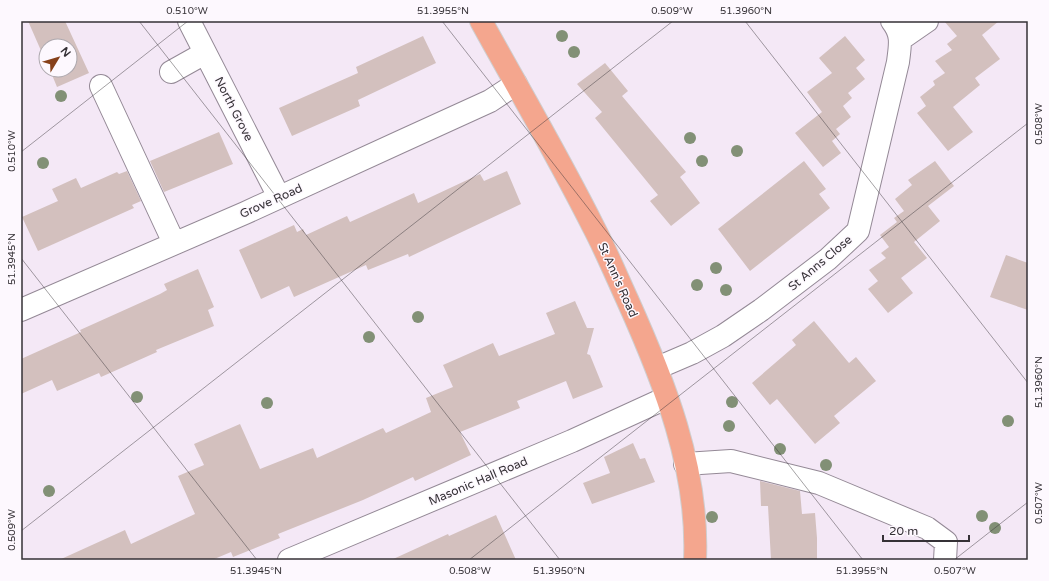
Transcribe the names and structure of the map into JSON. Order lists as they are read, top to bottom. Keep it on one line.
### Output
{"streets":{"main road":["St Ann's Road"],"street":["North Grove","Grove Road","St Anns Close","Masonic Hall Road"]},"crossings":[["North Grove","Grove Road"],["Grove Road","St Ann's Road"],["St Anns Close","St Ann's Road"],["St Ann's Road","Masonic Hall Road"]],"scale_bar":"20 m","north":"top right","coordinates":["0.510°W","51.3955°N","0.509°W","51.3960°N","0.508°W","51.3945°N","0.507°W","51.3950°N"]}
